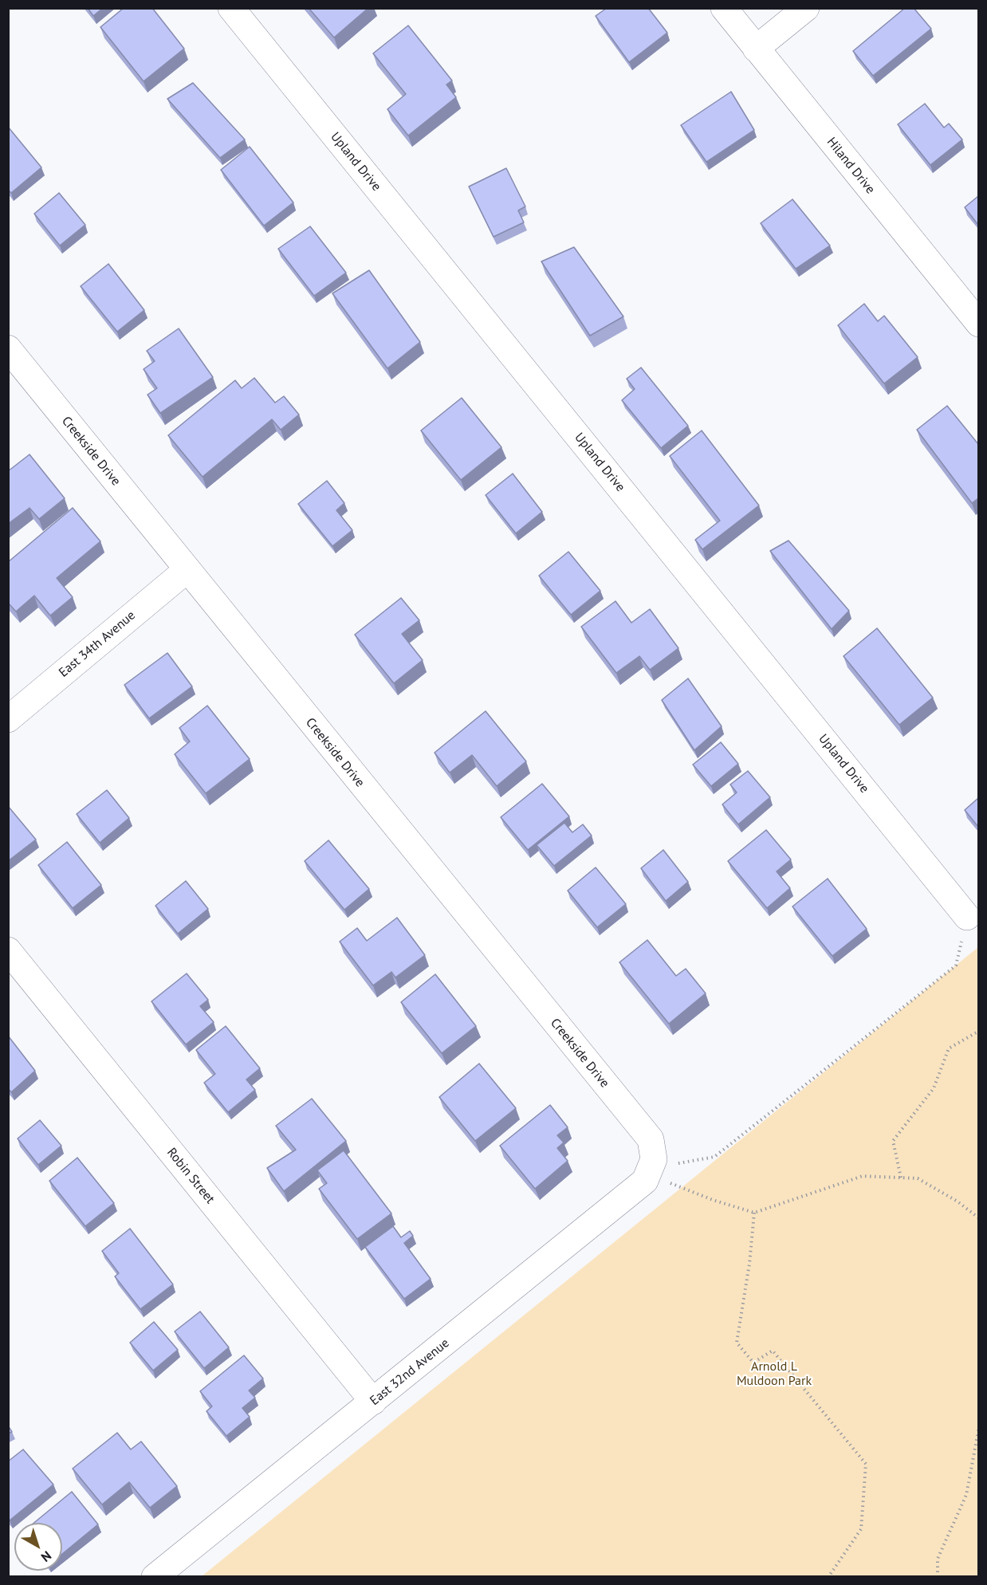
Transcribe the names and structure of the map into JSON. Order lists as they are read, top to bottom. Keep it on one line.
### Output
{"streets":{"street":["Upland Drive","Hiland Drive","Creekside Drive","East 34th Avenue","Robin Street","East 32nd Avenue"]},"crossings":[["Creekside Drive","East 34th Avenue"],["Creekside Drive","East 32nd Avenue"],["Robin Street","East 32nd Avenue"]],"parks":["Arnold L Muldoon Park"],"north":"bottom right"}
